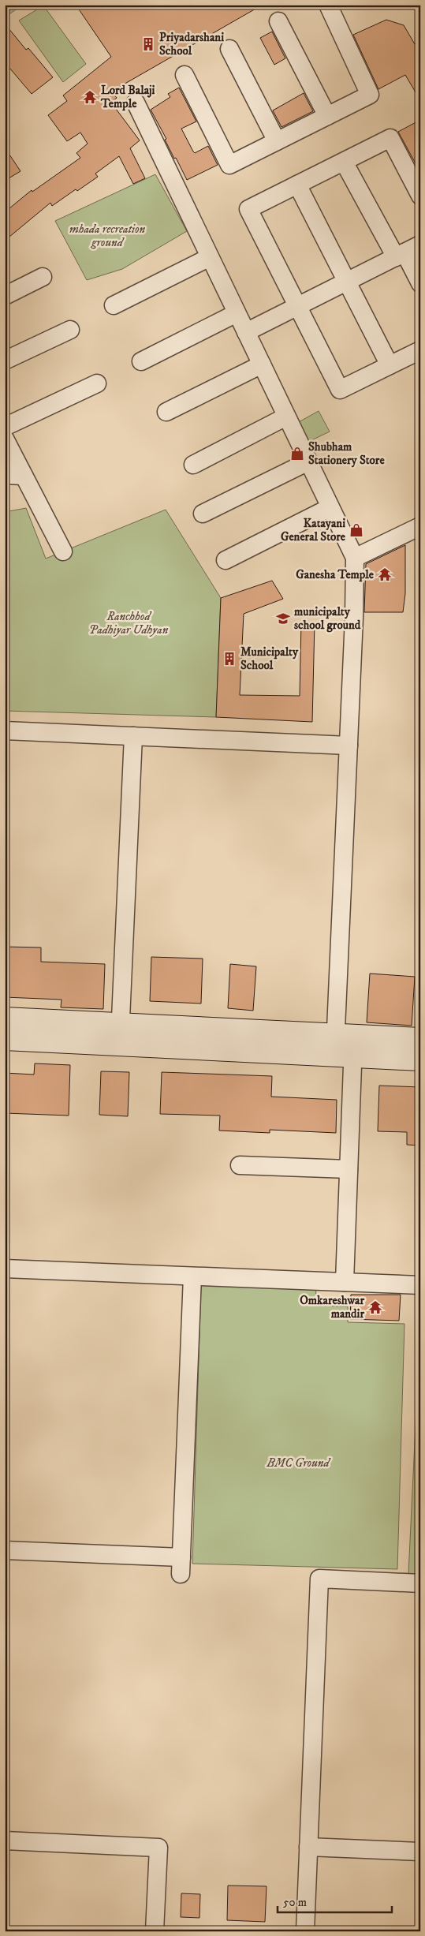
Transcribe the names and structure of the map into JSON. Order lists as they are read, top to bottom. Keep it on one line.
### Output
{"parks":["mhada recreation ground","Ranchhod Padhiyar Udhyan","BMC Ground"],"places":{"building":["Priyadarshani School","Municipalty School"],"temple":["Lord Balaji Temple","Ganesha Temple","Omkareshwar mandir"],"shop":["Shubham Stationery Store","Katayani General Store"],"school or university":["municipalty school ground"]},"scale_bar":"50 m"}
